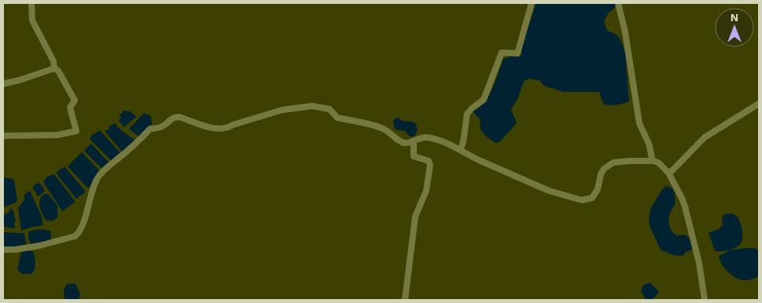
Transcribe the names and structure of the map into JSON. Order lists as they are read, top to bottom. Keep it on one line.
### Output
{"north":"top"}
